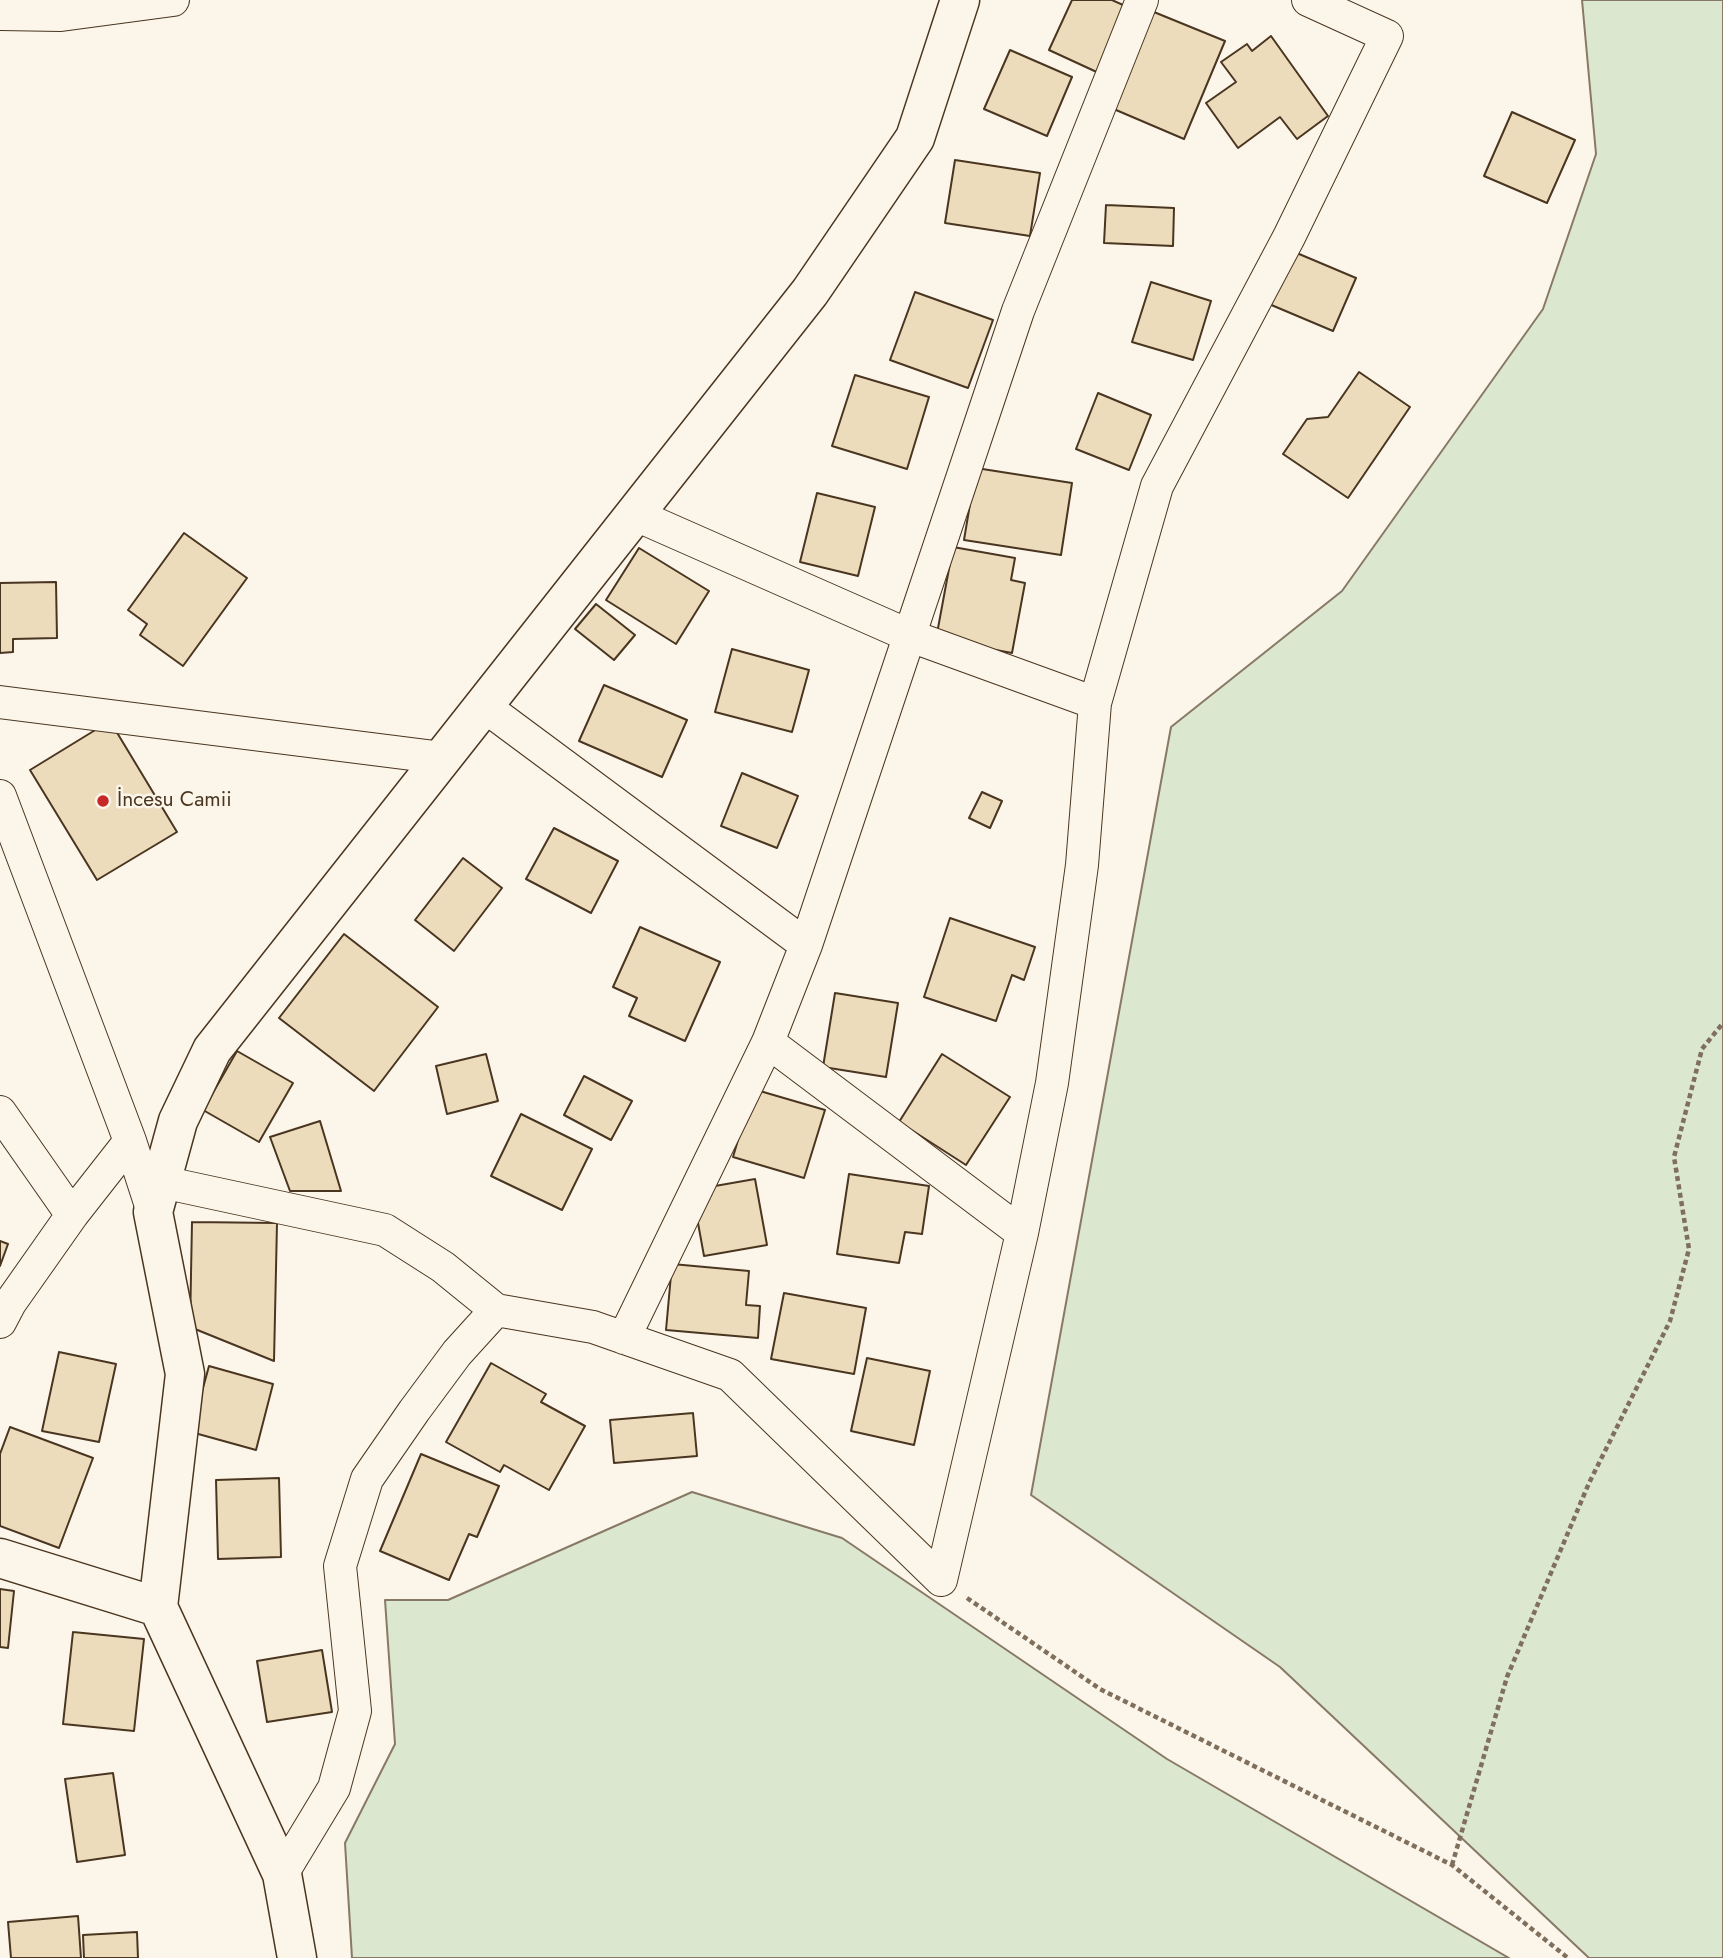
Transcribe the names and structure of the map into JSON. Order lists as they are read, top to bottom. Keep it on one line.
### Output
{"places":["İncesu Camii"]}
